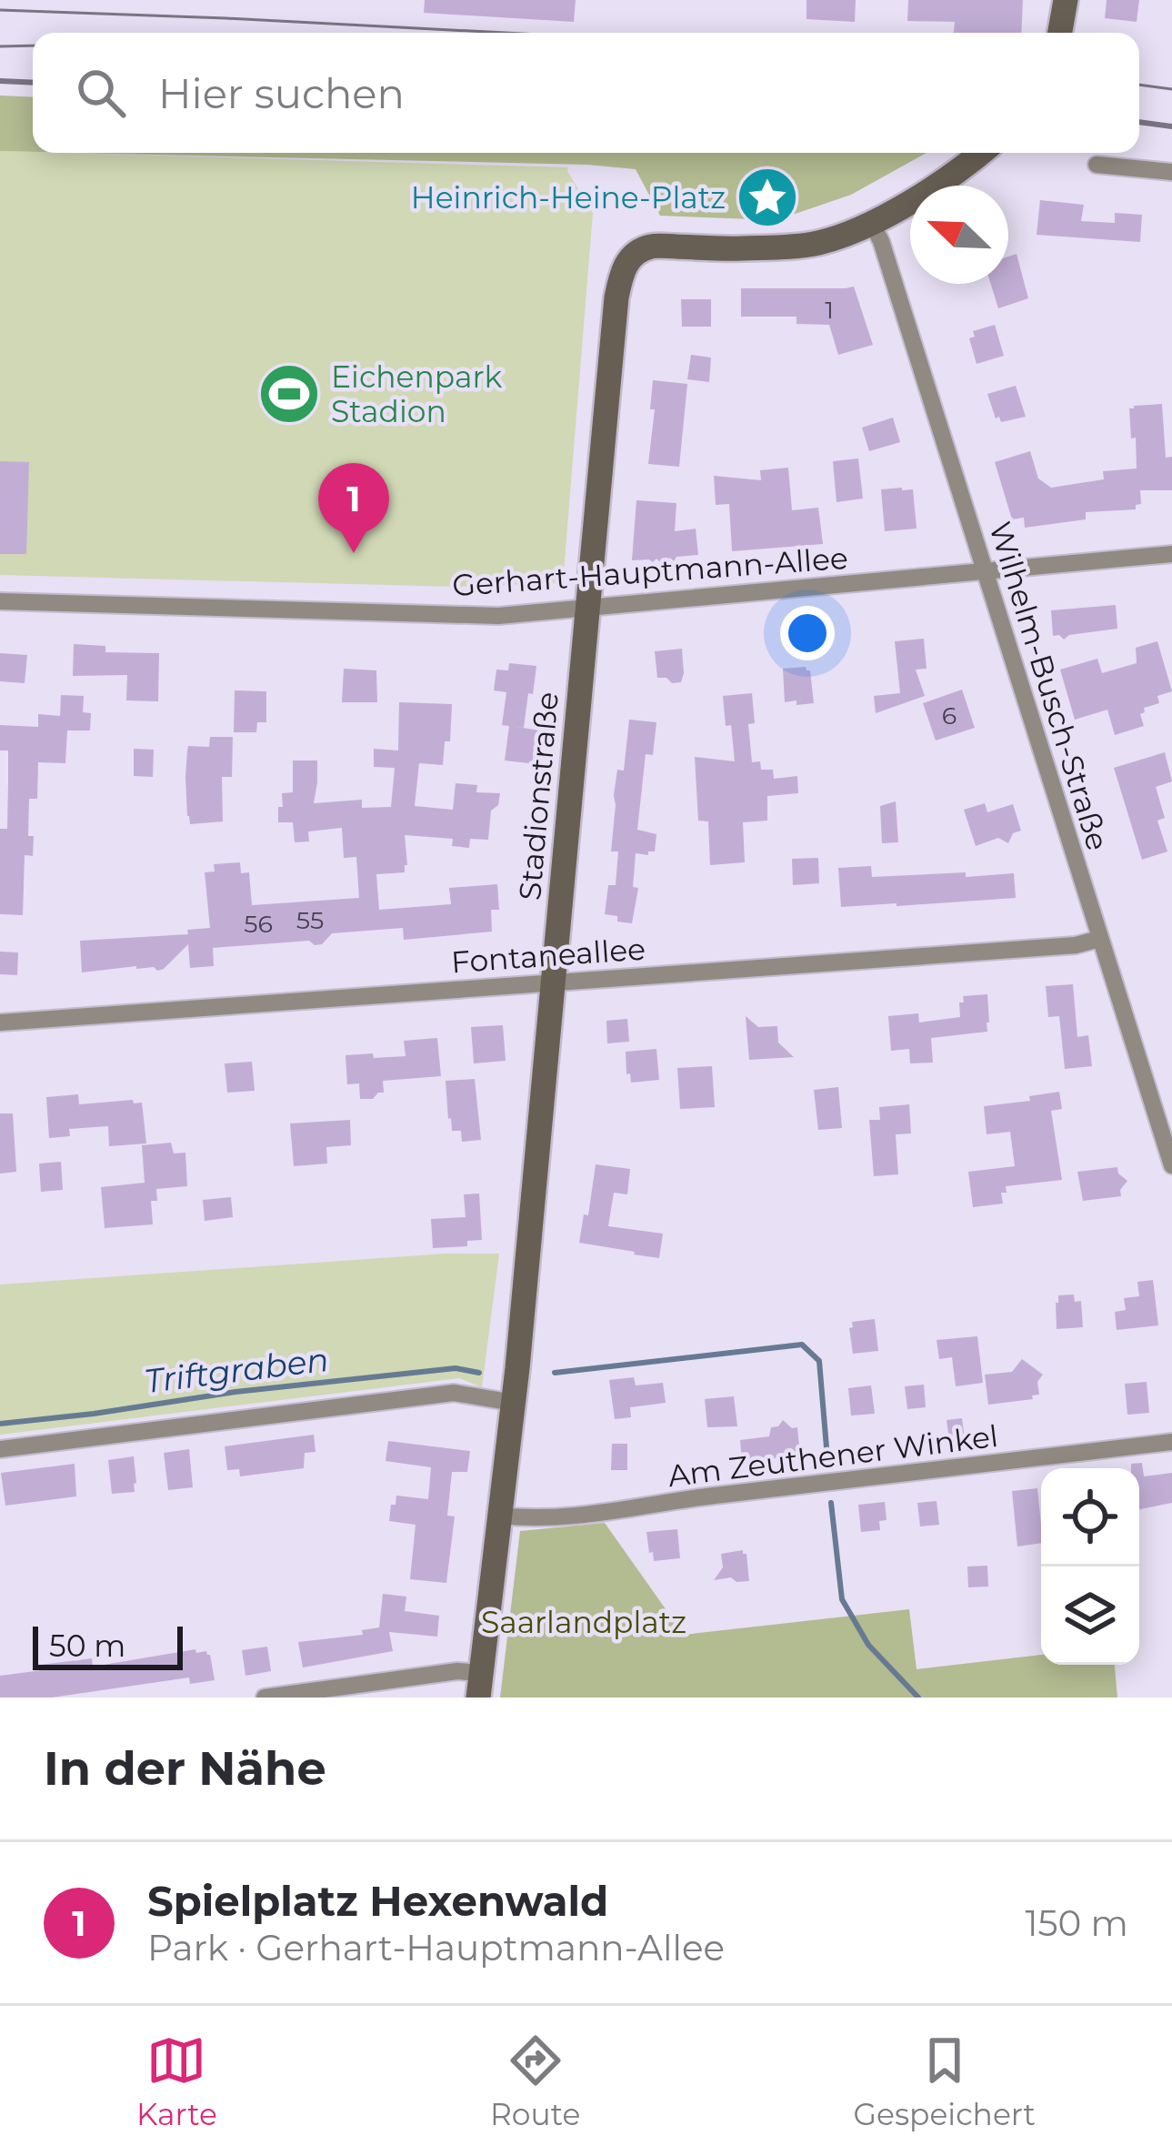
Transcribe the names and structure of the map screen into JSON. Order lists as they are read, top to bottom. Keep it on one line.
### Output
{"streets":{"street":["Gerhart-Hauptmann-Allee","Wilhelm-Busch-Straße","Stadionstraße","Fontaneallee","Am Zeuthener Winkel"]},"crossings":[["Gerhart-Hauptmann-Allee","Wilhelm-Busch-Straße"],["Gerhart-Hauptmann-Allee","Stadionstraße"],["Wilhelm-Busch-Straße","Stadionstraße"],["Wilhelm-Busch-Straße","Fontaneallee"],["Stadionstraße","Fontaneallee"],["Stadionstraße","Am Zeuthener Winkel"]],"water":["Triftgraben"],"parks":["Saarlandplatz"],"places":{"place":["Heinrich-Heine-Platz"],"sports":["Eichenpark Stadion"]},"house_numbers":["1","6","55","56"],"scale_bar":"50 m","north":"top left","page":{"search":"Hier suchen","pins":"1","scale":"50 m","heading":"In der Nähe","list":[{"mark":"1","name":"Spielplatz Hexenwald","note":"Park · Gerhart-Hauptmann-Allee","value":"150 m"}],"nav":["Karte","Route","Gespeichert"]}}
